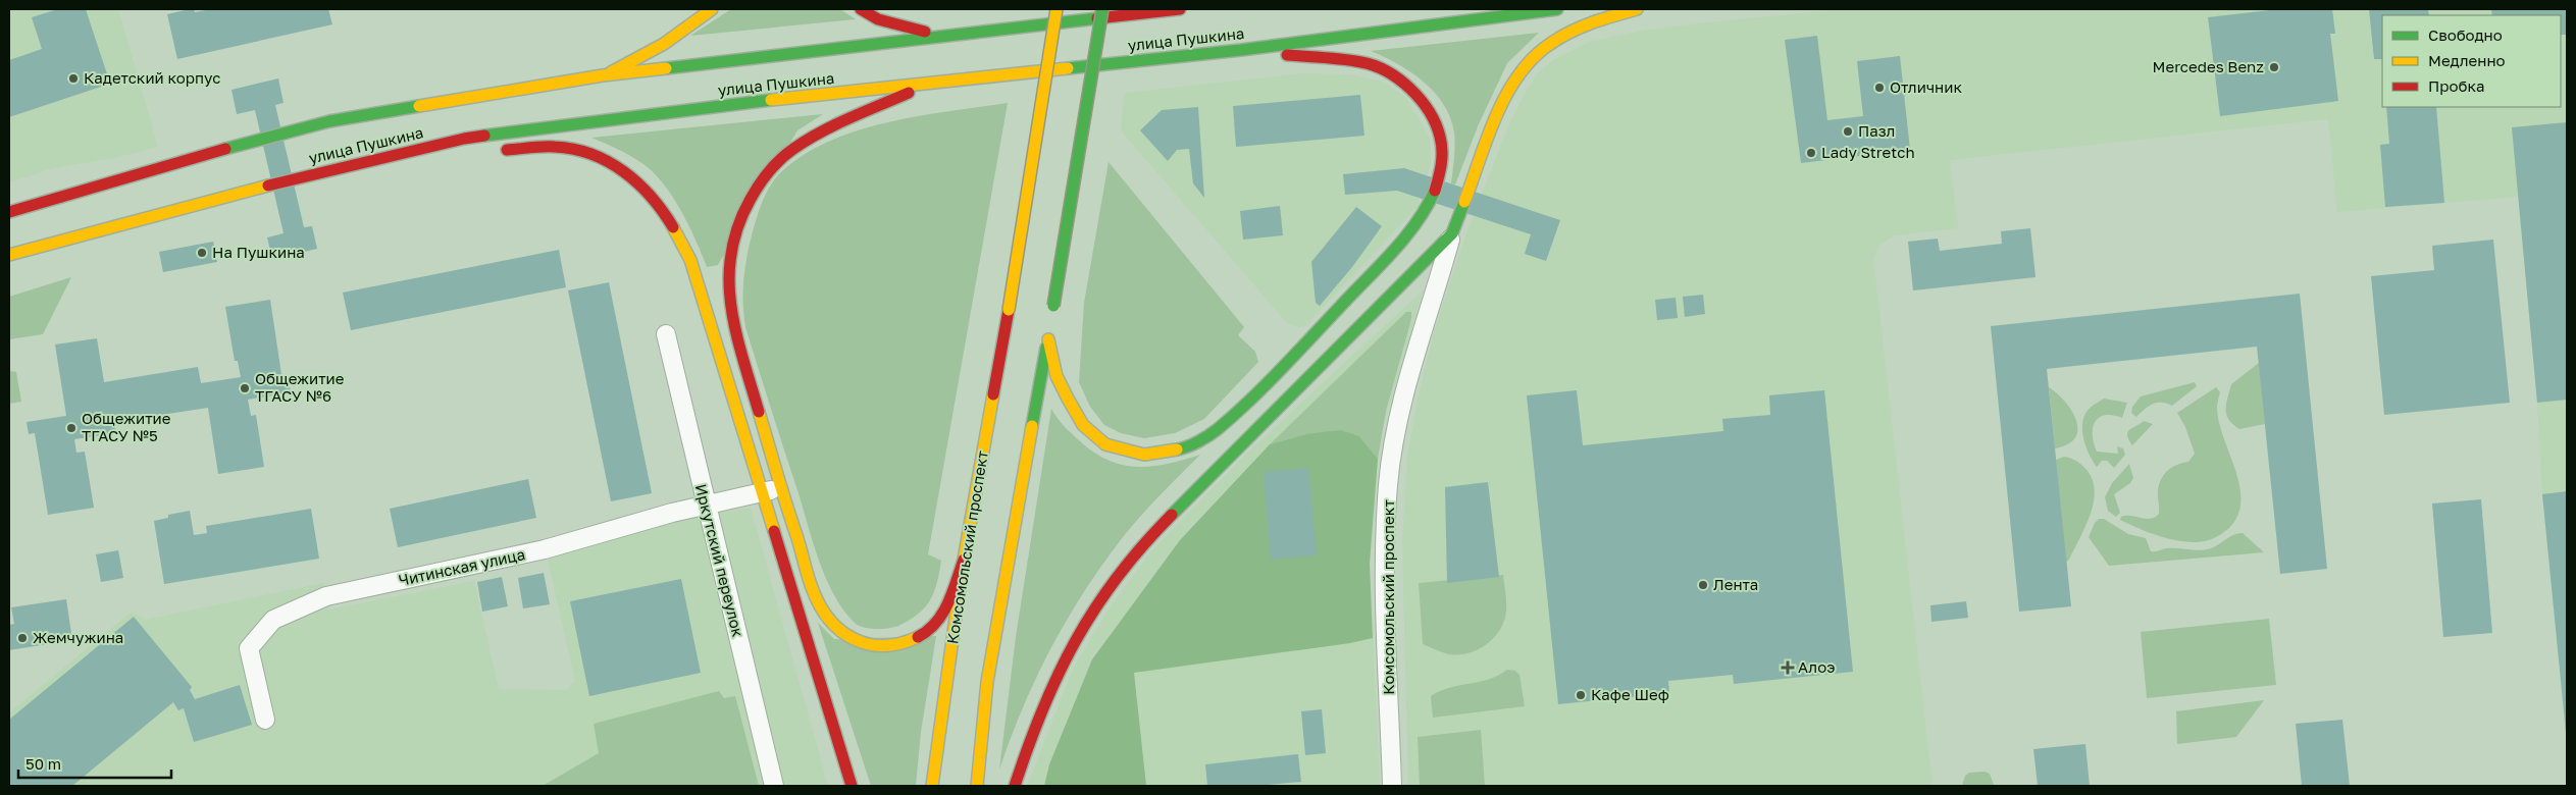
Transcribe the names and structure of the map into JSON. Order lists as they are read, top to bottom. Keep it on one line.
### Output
{"streets":{"main road":["улица Пушкина","Комсомольский проспект"],"street":["Иркутский переулок","Читинская улица"]},"crossings":[["Иркутский переулок","Читинская улица"]],"places":{"other":["Mercedes Benz","Кадетский корпус","Отличник","Пазл","Lady Stretch","На Пушкина","Общежитие ТГАСУ №6","Общежитие ТГАСУ №5","Лента","Жемчужина","Кафе Шеф"],"health":["Алоэ"]},"legend":["Свободно","Медленно","Пробка"],"scale_bar":"50 m"}
